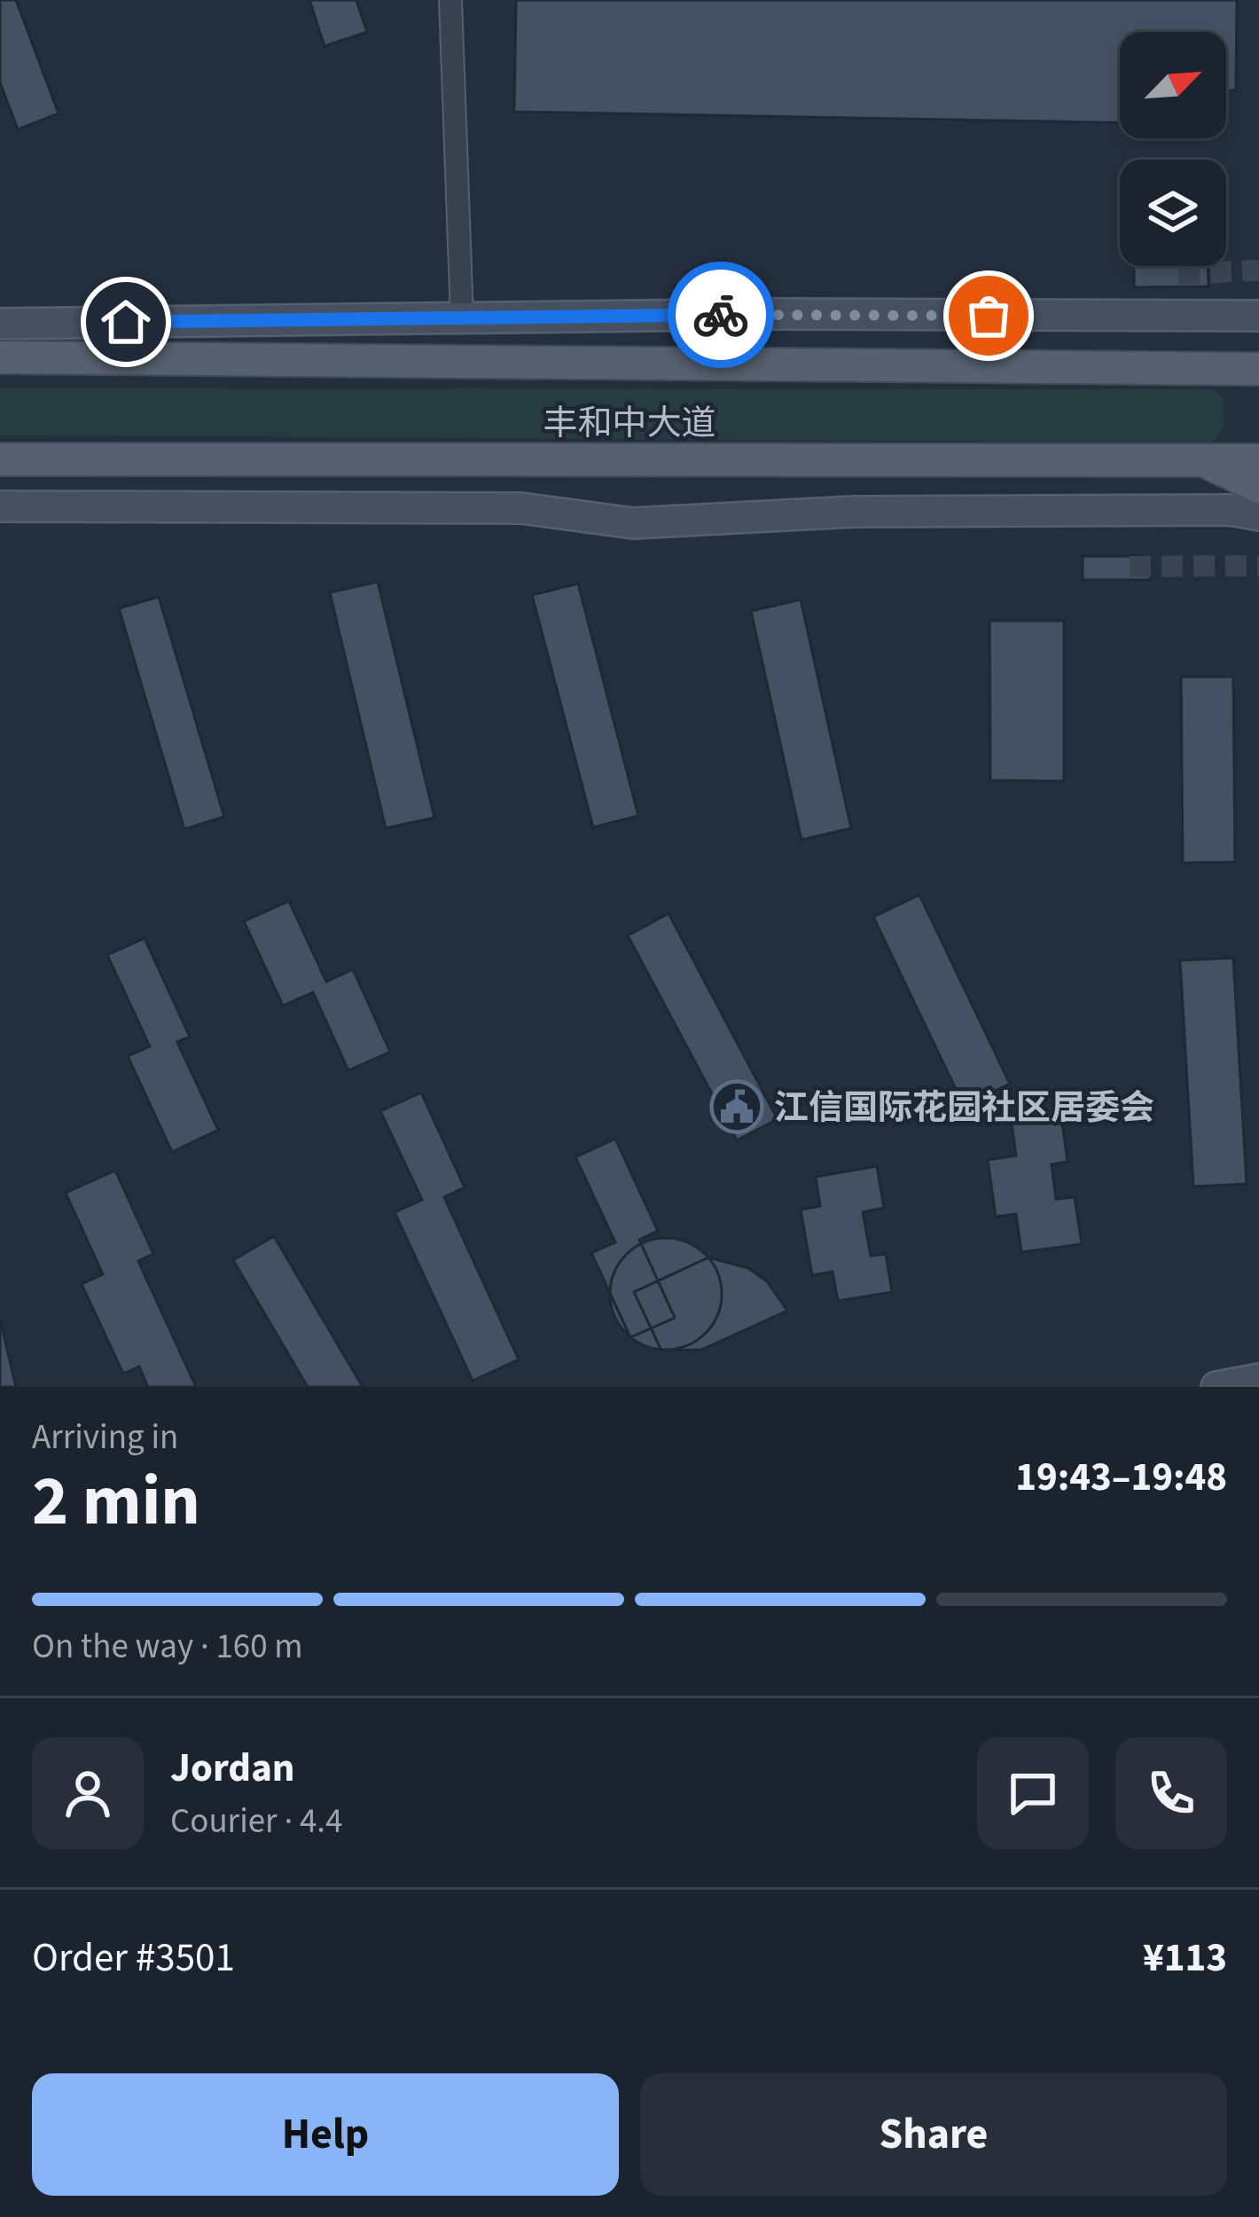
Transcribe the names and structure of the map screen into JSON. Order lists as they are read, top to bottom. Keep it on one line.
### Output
{"streets":{"main road":["丰和中大道"]},"places":{"public building":["江信国际花园社区居委会"]},"north":"top right","page":{"heading":["2 min","Arriving in","19:43–19:48"],"panel":["Jordan","Courier · 4.4","Order #3501","¥113"],"bar":"On the way · 160 m","buttons":["Help","Share"]}}
